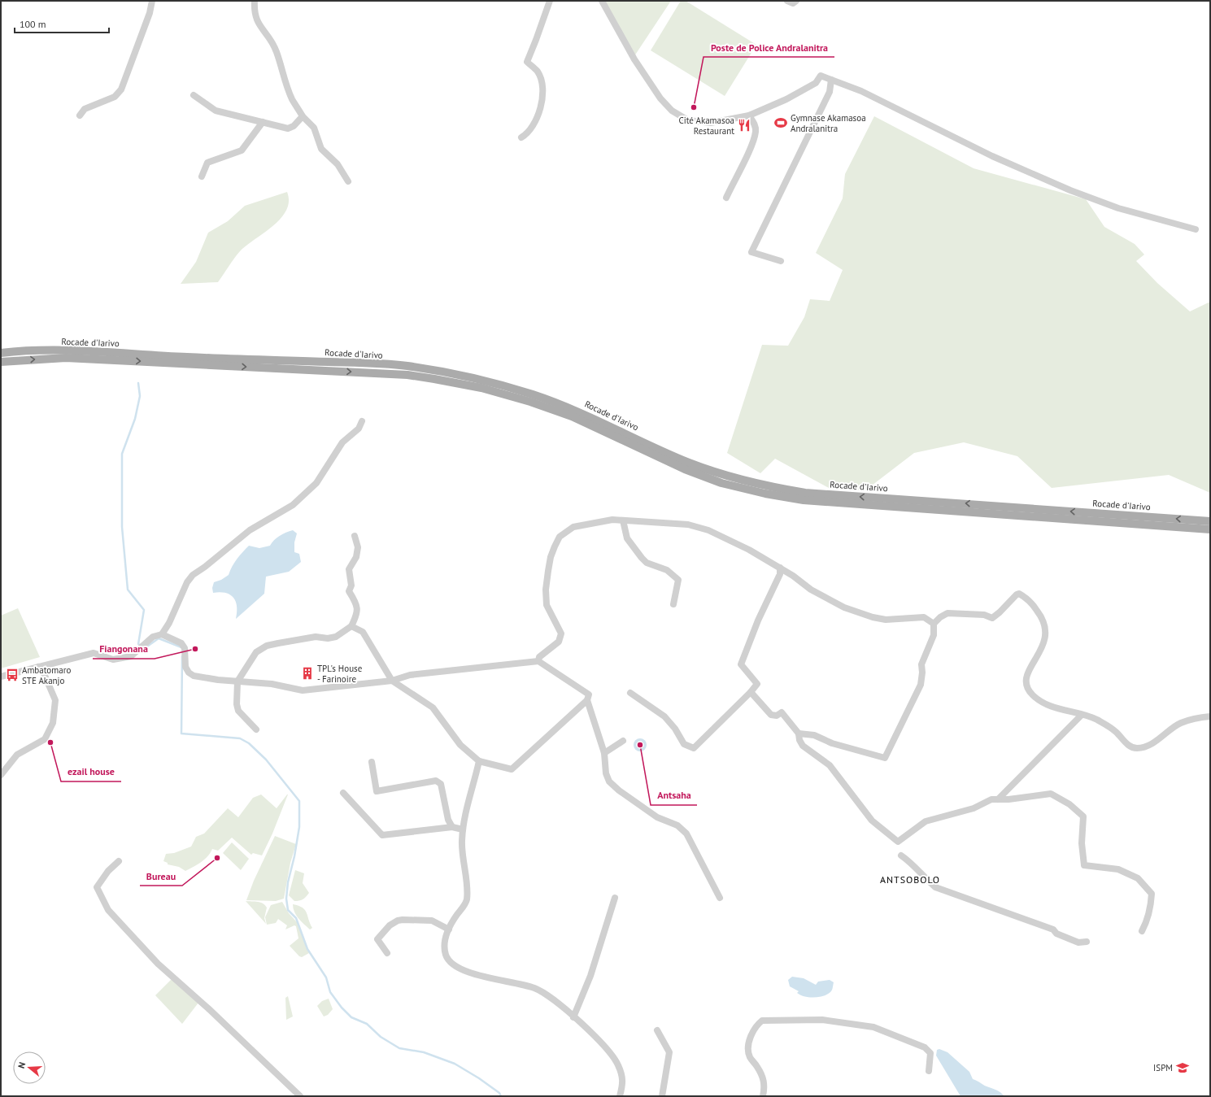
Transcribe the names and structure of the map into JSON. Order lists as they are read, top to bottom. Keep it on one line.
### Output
{"streets":{"main road":["Rocade d'Iarivo"]},"districts":["ANTSOBOLO"],"places":{"other":["Poste de Police Andralanitra","Fiangonana","ezail house","Antsaha","Bureau"],"sports":["Gymnase Akamasoa Andralanitra"],"restaurant":["Cité Akamasoa Restaurant"],"building":["TPL's House - Farinoire"],"bus stop":["Ambatomaro STE Akanjo"],"school or university":["ISPM"]},"scale_bar":"100 m","north":"left"}
